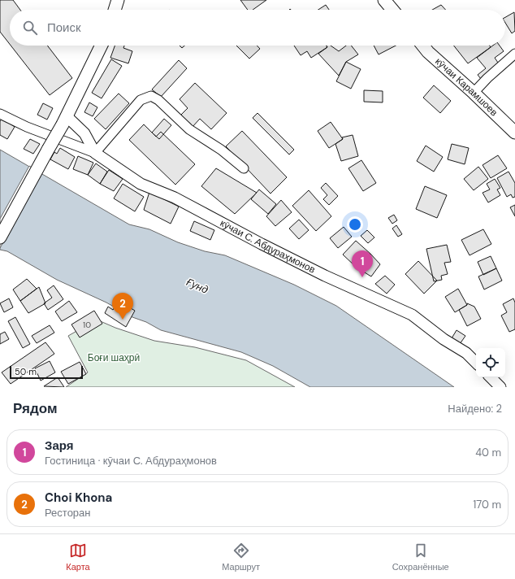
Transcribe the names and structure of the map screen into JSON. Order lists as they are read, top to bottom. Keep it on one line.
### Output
{"streets":{"main road":["кӯчаи Карамшоев"],"street":["кӯчаи С. Абдураҳмонов"]},"water":["Ғунд"],"parks":["Боғи шаҳрӣ"],"house_numbers":["10"],"scale_bar":"50 m","page":{"search":"Поиск","pins":["1","2"],"scale":"50 m","heading":["Рядом","Найдено: 2"],"list":[{"mark":"1","name":"Заря","note":"Гостиница · кӯчаи С. Абдураҳмонов","value":"40 m"},{"mark":"2","name":"Choi Khona","note":"Ресторан","value":"170 m"}],"nav":["Карта","Маршрут","Сохранённые"]}}
